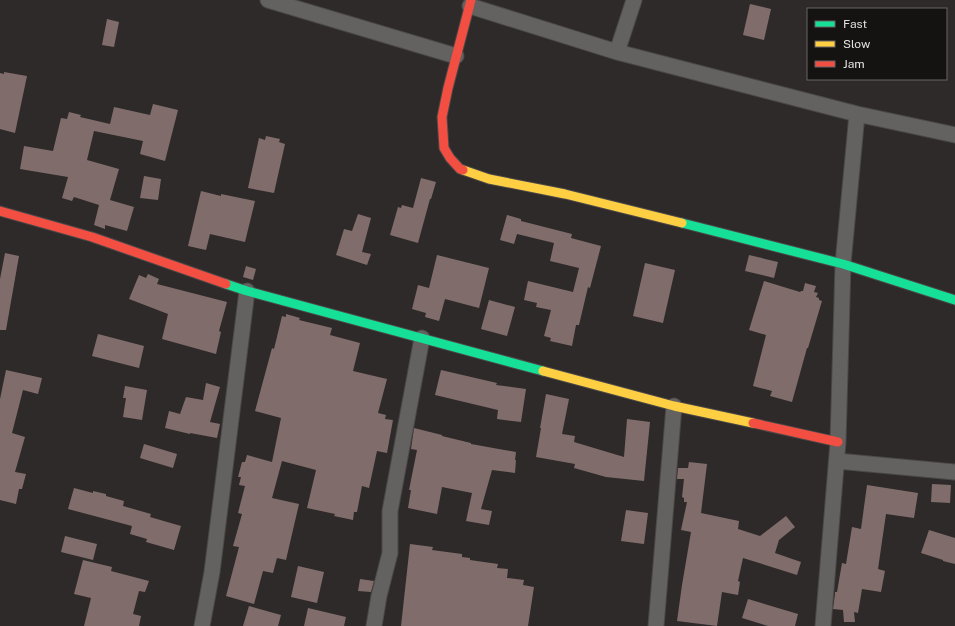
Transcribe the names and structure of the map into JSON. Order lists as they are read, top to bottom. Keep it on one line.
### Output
{"legend":["Fast","Slow","Jam"]}
